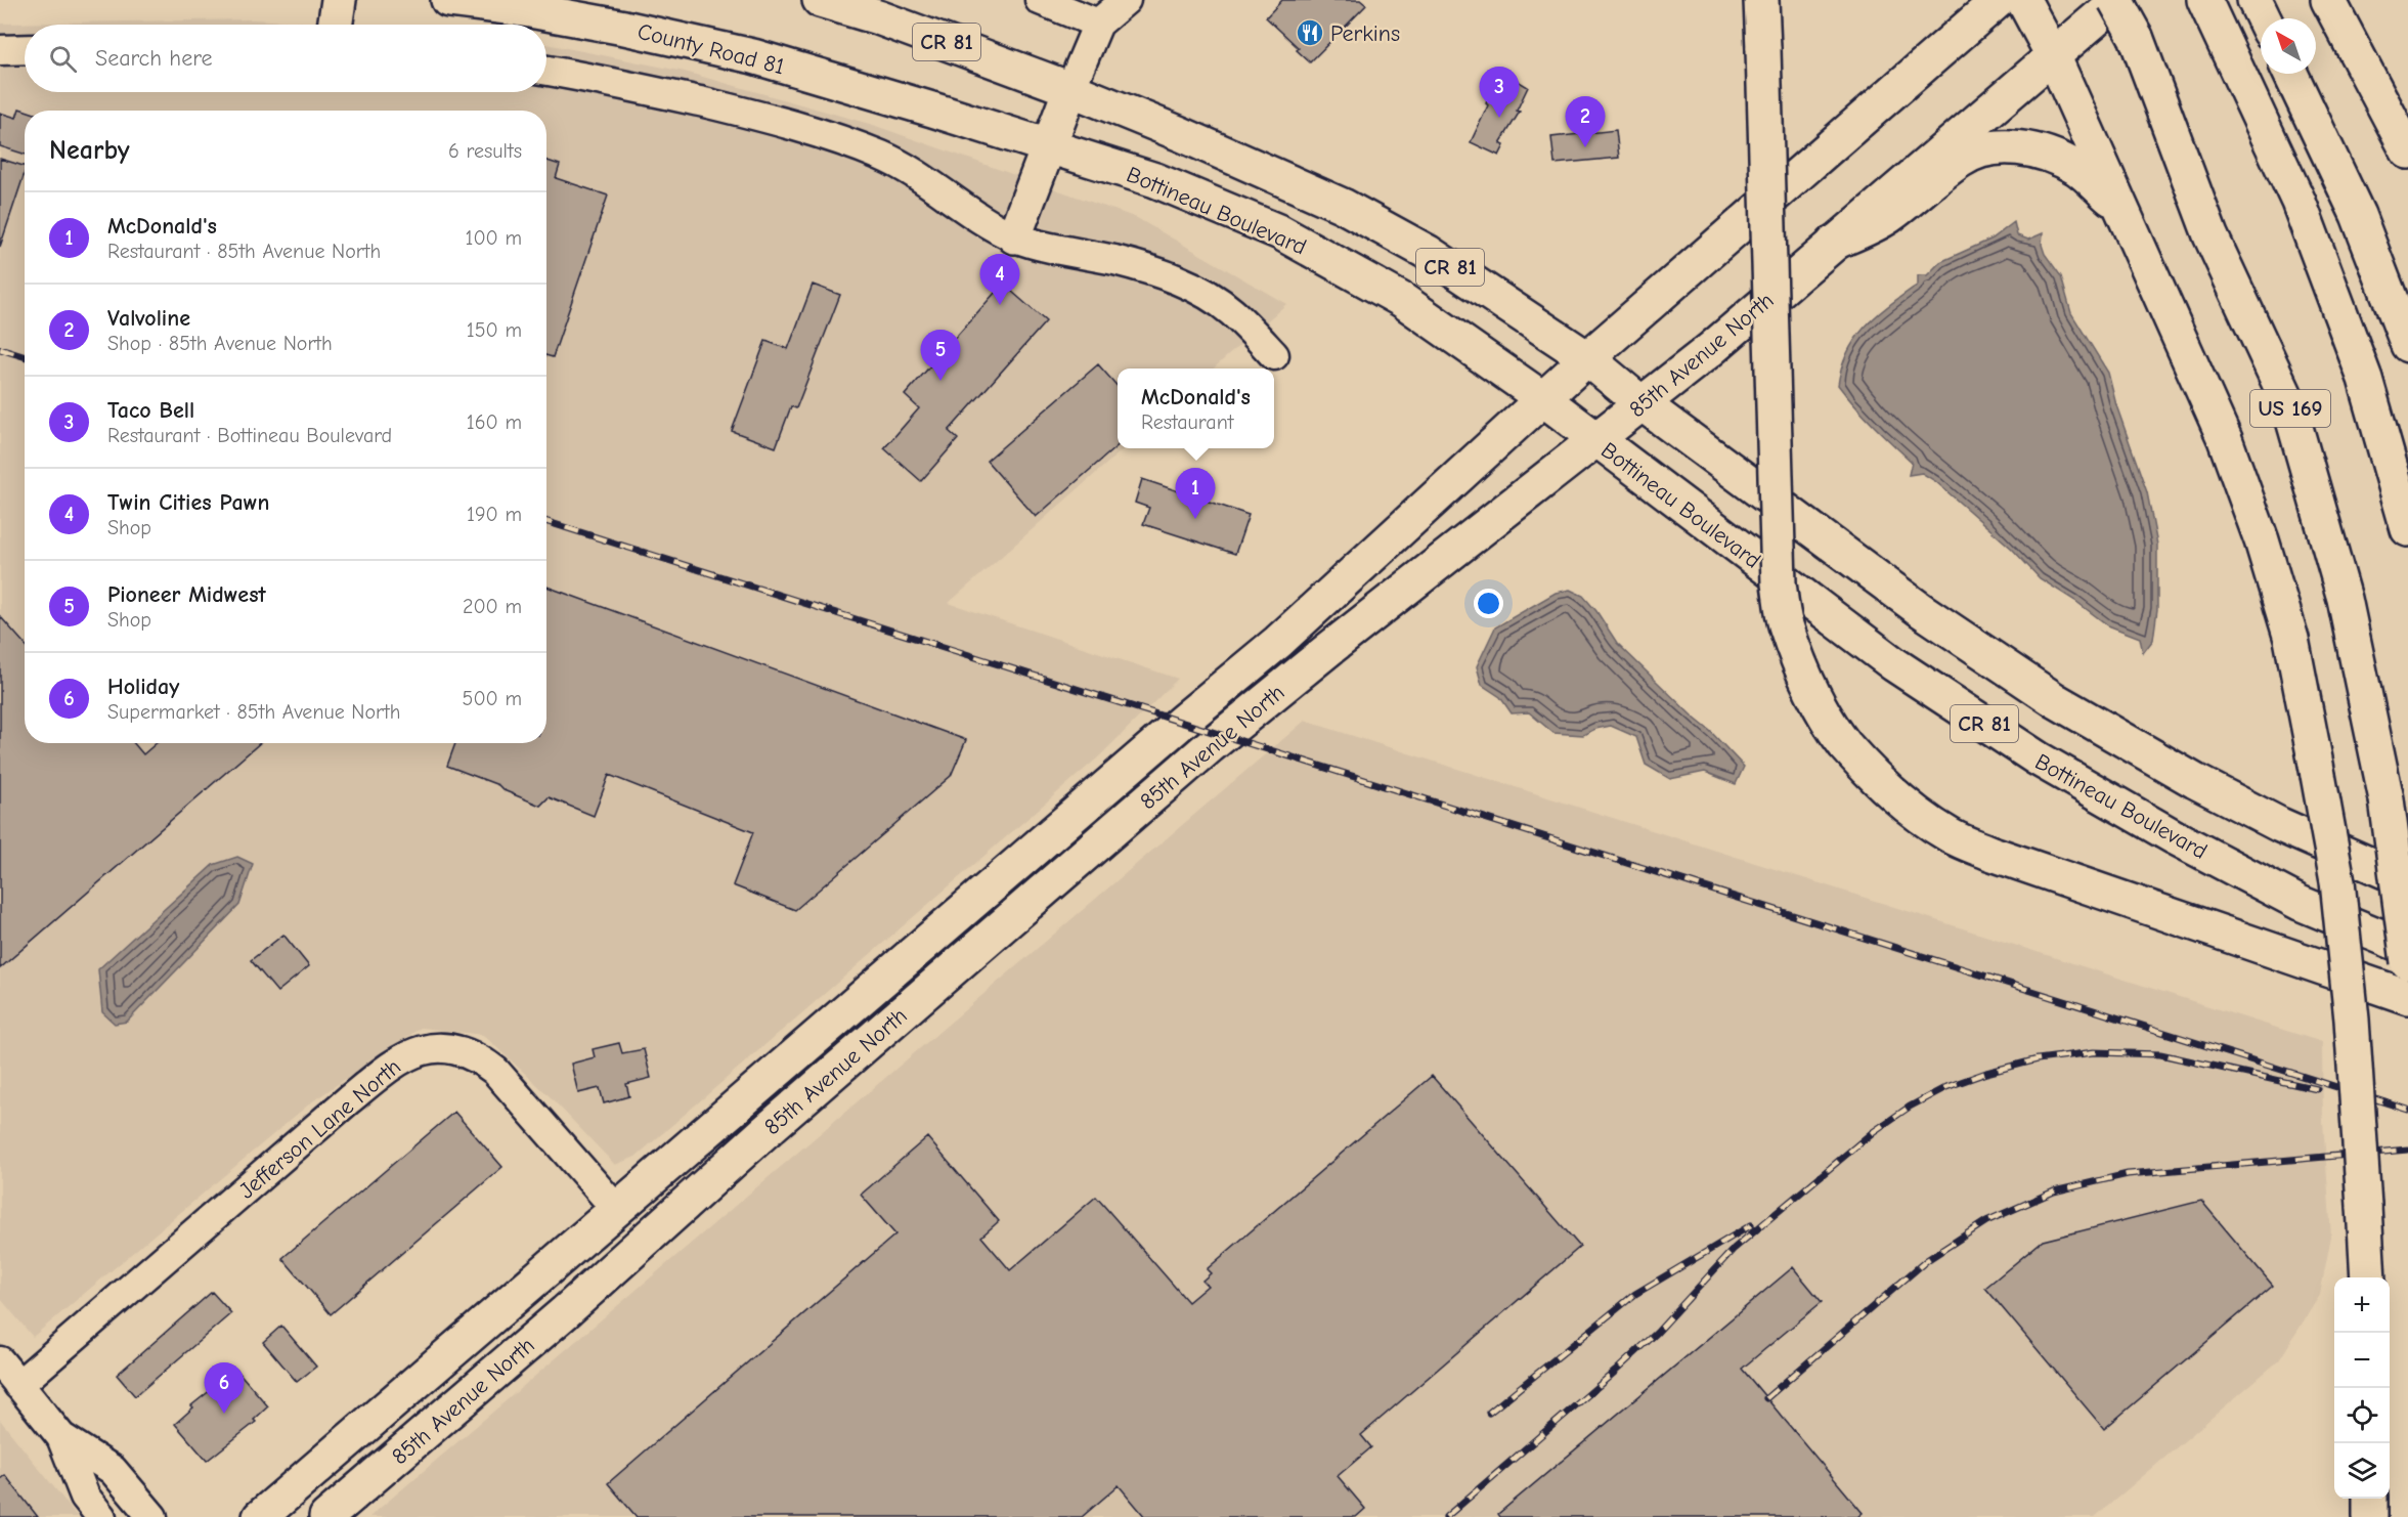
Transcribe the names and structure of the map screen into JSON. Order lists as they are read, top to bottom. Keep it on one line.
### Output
{"streets":{"main road":["CR 81","County Road 81","Bottineau Boulevard","85th Avenue North","US 169"],"street":["Jefferson Lane North"]},"crossings":[["CR 81","85th Avenue North"],["County Road 81","Bottineau Boulevard"],["Bottineau Boulevard","85th Avenue North"],["85th Avenue North","US 169"],["85th Avenue North","Jefferson Lane North"]],"places":{"restaurant":["Perkins"]},"north":"top left","page":{"search":"Search here","pins":["3","2","4","5","1","6"],"heading":["Nearby","6 results"],"list":[{"mark":"1","name":"McDonald's","note":"Restaurant · 85th Avenue North","value":"100 m"},{"mark":"2","name":"Valvoline","note":"Shop · 85th Avenue North","value":"150 m"},{"mark":"3","name":"Taco Bell","note":"Restaurant · Bottineau Boulevard","value":"160 m"},{"mark":"4","name":"Twin Cities Pawn","note":"Shop","value":"190 m"},{"mark":"5","name":"Pioneer Midwest","note":"Shop","value":"200 m"},{"mark":"6","name":"Holiday","note":"Supermarket · 85th Avenue North","value":"500 m"}],"popup":["McDonald's","Restaurant"],"map_buttons":["+","−"]}}
